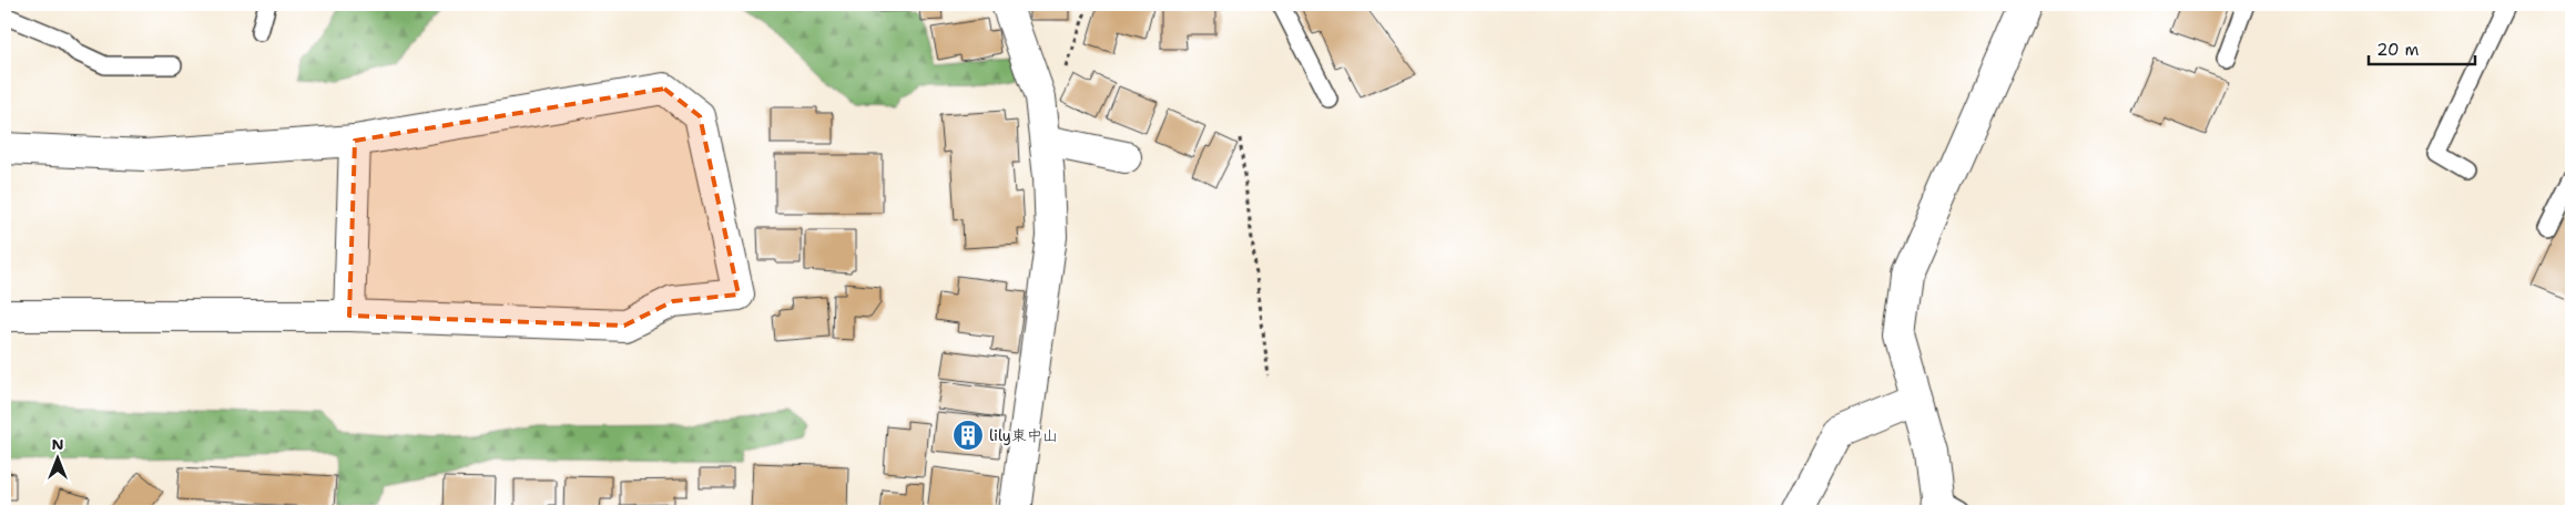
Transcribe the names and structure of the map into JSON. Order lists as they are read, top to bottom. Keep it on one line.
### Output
{"places":{"building":["lily東中山"]},"scale_bar":"20 m","north":"top"}
